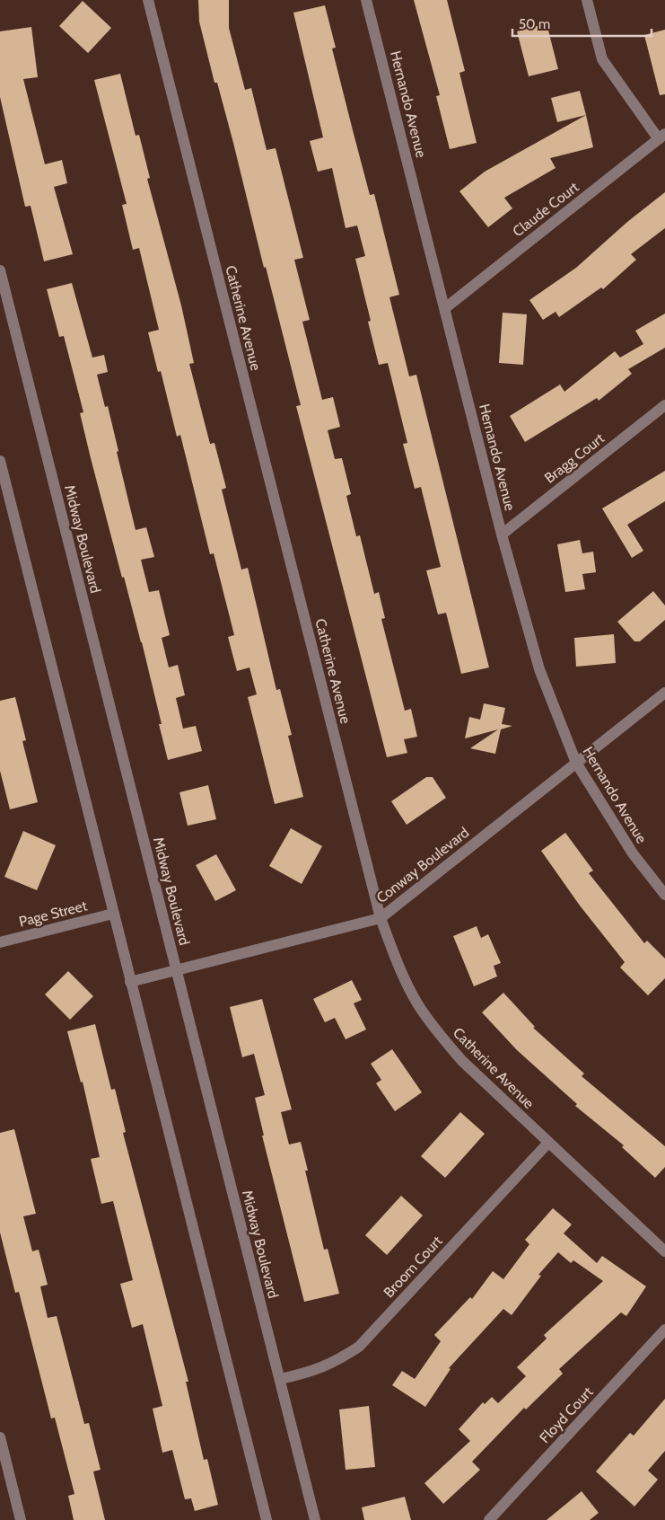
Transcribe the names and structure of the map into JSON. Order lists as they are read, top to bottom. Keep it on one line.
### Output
{"streets":{"street":["Hernando Avenue","Claude Court","Catherine Avenue","Bragg Court","Midway Boulevard","Conway Boulevard","Page Street","Broom Court","Floyd Court"]},"crossings":[["Hernando Avenue","Claude Court"],["Hernando Avenue","Bragg Court"],["Hernando Avenue","Conway Boulevard"],["Catherine Avenue","Conway Boulevard"],["Catherine Avenue","Broom Court"],["Midway Boulevard","Conway Boulevard"],["Midway Boulevard","Broom Court"]],"scale_bar":"50 m"}
